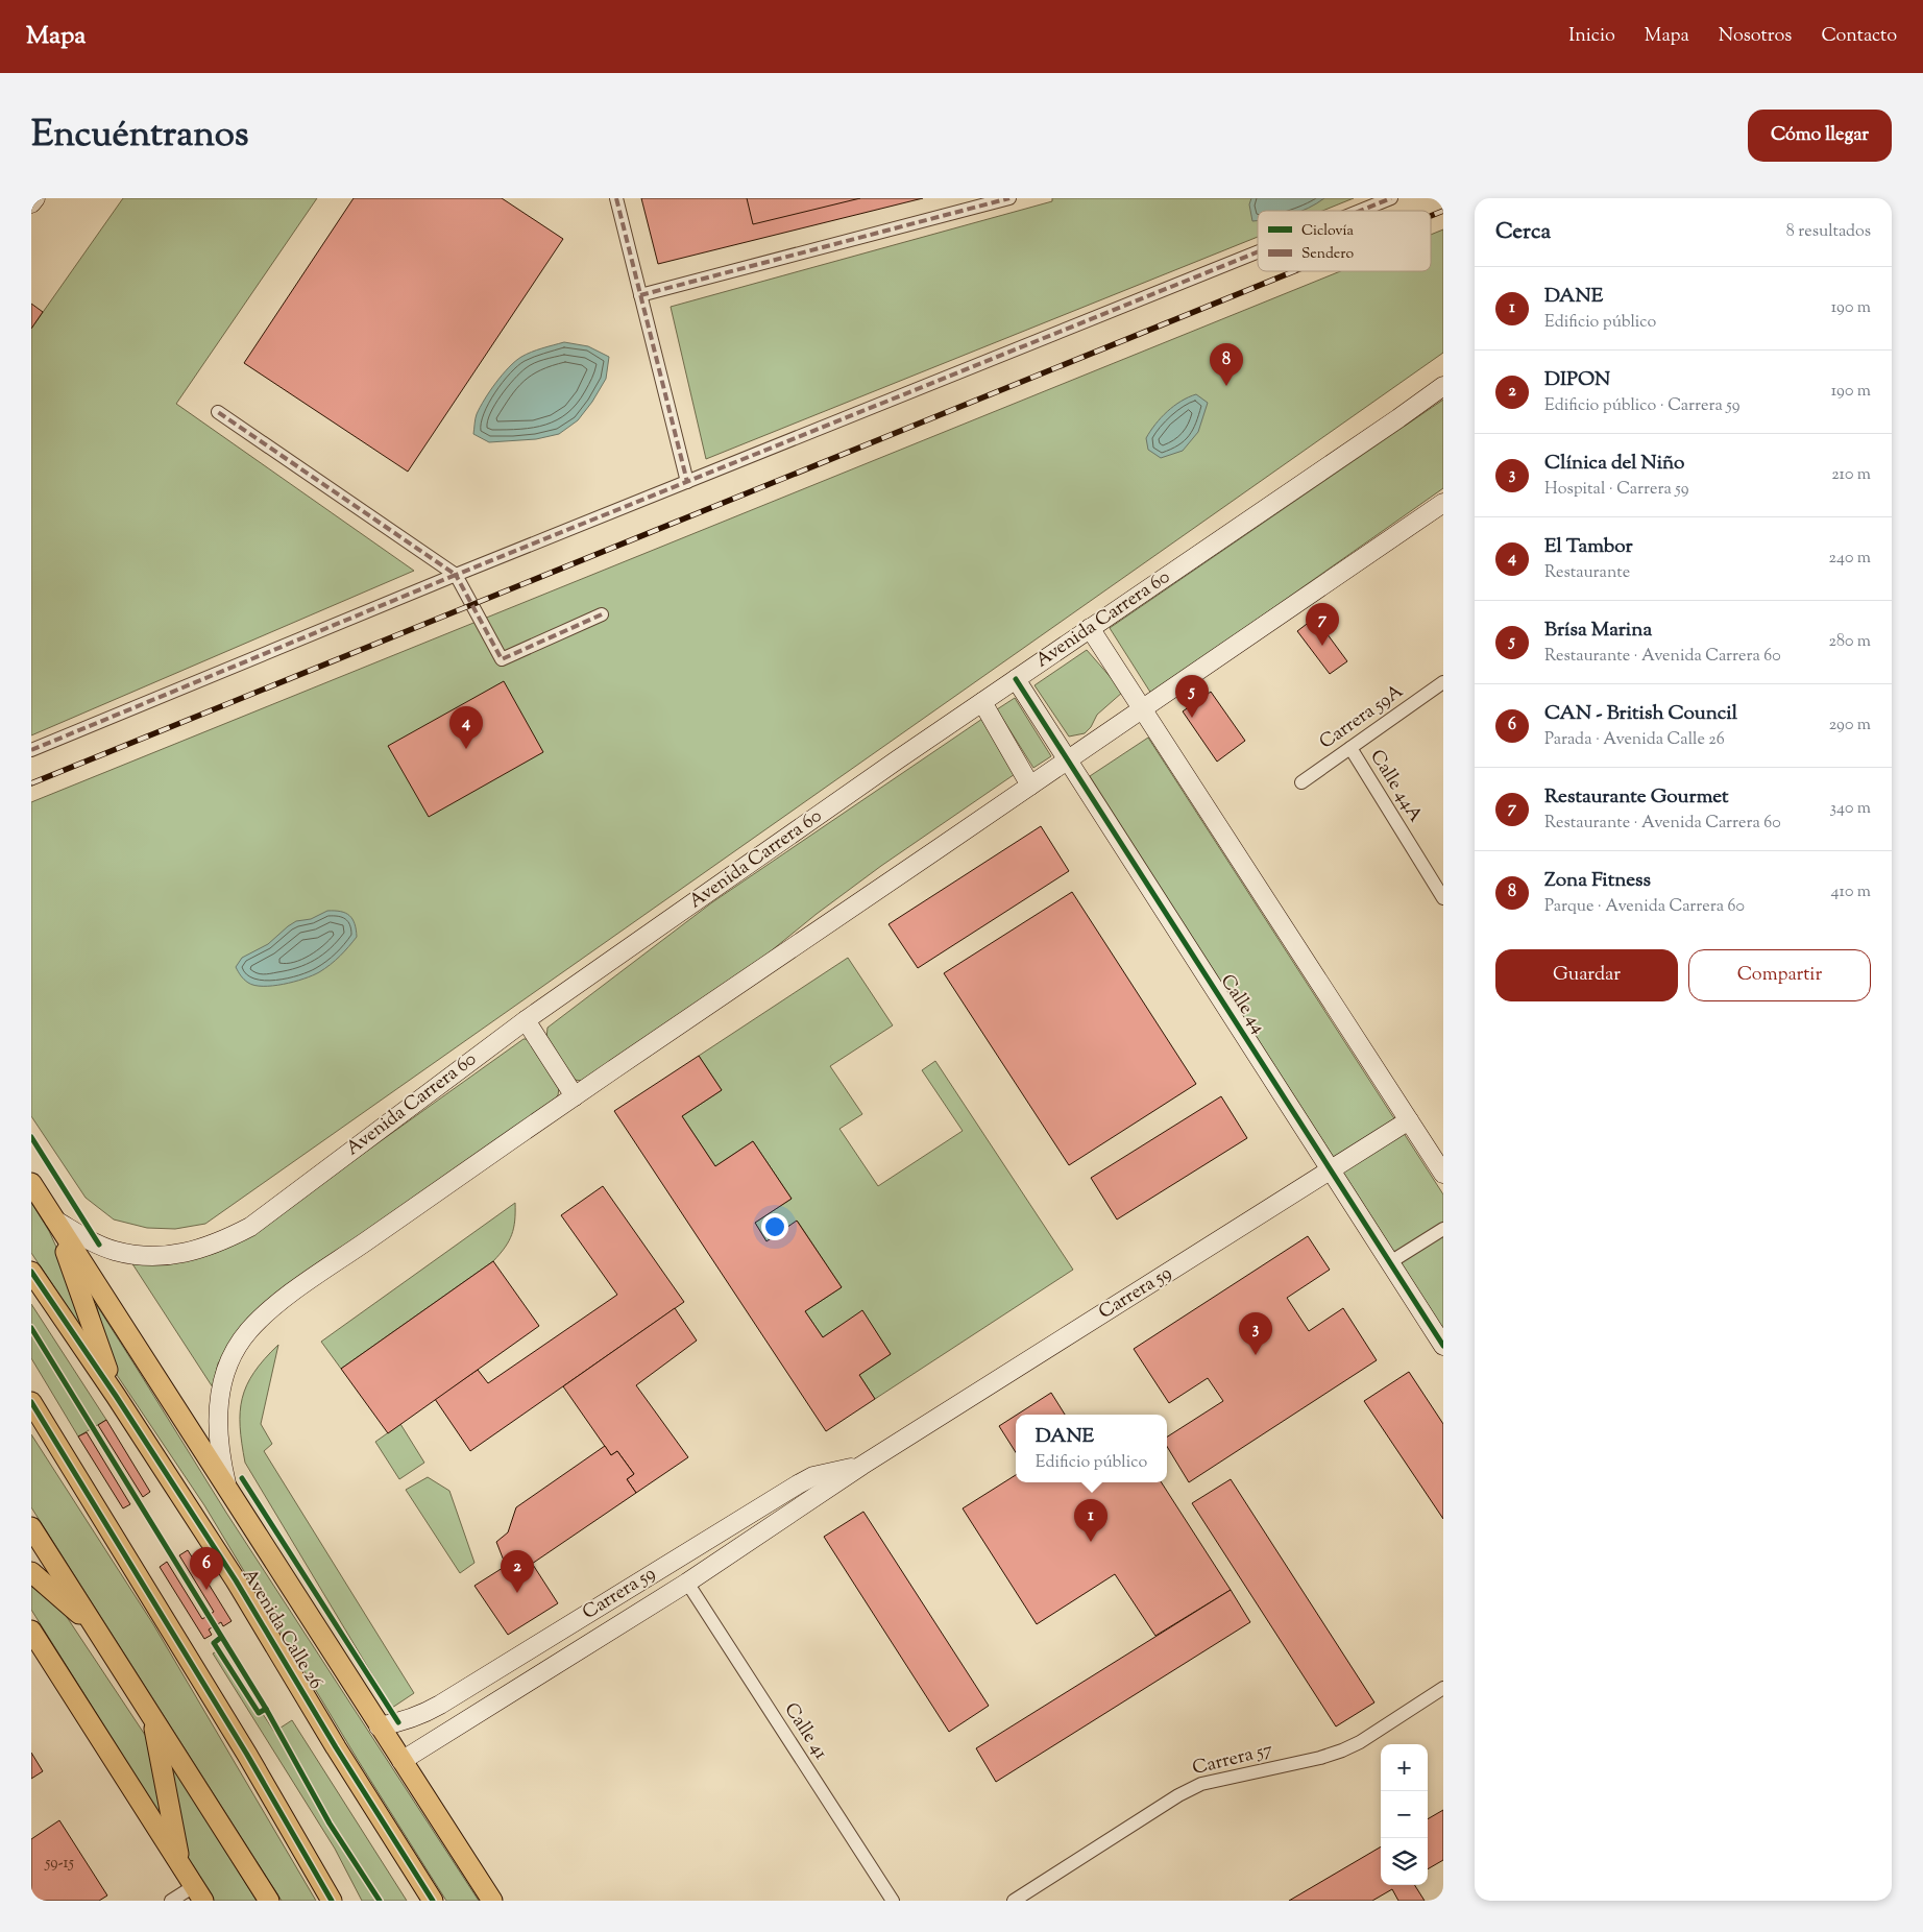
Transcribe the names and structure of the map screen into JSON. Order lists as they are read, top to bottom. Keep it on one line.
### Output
{"streets":{"main road":["Avenida Carrera 60","Calle 44","Carrera 59","Avenida Calle 26"],"street":["Carrera 59A","Calle 44A","Calle 41","Carrera 57"]},"crossings":[["Avenida Carrera 60","Calle 44"],["Avenida Carrera 60","Avenida Calle 26"],["Carrera 59A","Calle 44A"],["Calle 44","Carrera 59"],["Carrera 59","Avenida Calle 26"],["Carrera 59","Calle 41"]],"house_numbers":["59-15"],"legend":["Ciclovía","Sendero"],"page":{"header":"Mapa","nav":["Inicio","Mapa","Nosotros","Contacto"],"title":"Encuéntranos","buttons":["Cómo llegar",["Guardar","Compartir"]],"heading":["Cerca","8 resultados"],"list":[{"mark":"1","name":"DANE","note":"Edificio público","value":"190 m"},{"mark":"2","name":"DIPON","note":"Edificio público · Carrera 59","value":"190 m"},{"mark":"3","name":"Clínica del Niño","note":"Hospital · Carrera 59","value":"210 m"},{"mark":"4","name":"El Tambor","note":"Restaurante","value":"240 m"},{"mark":"5","name":"Brísa Marina","note":"Restaurante · Avenida Carrera 60","value":"280 m"},{"mark":"6","name":"CAN - British Council","note":"Parada · Avenida Calle 26","value":"290 m"},{"mark":"7","name":"Restaurante Gourmet","note":"Restaurante · Avenida Carrera 60","value":"340 m"},{"mark":"8","name":"Zona Fitness","note":"Parque · Avenida Carrera 60","value":"410 m"}],"pins":["8","7","5","4","3","1","6","2"],"popup":["DANE","Edificio público"],"map_buttons":["+","−"]}}
